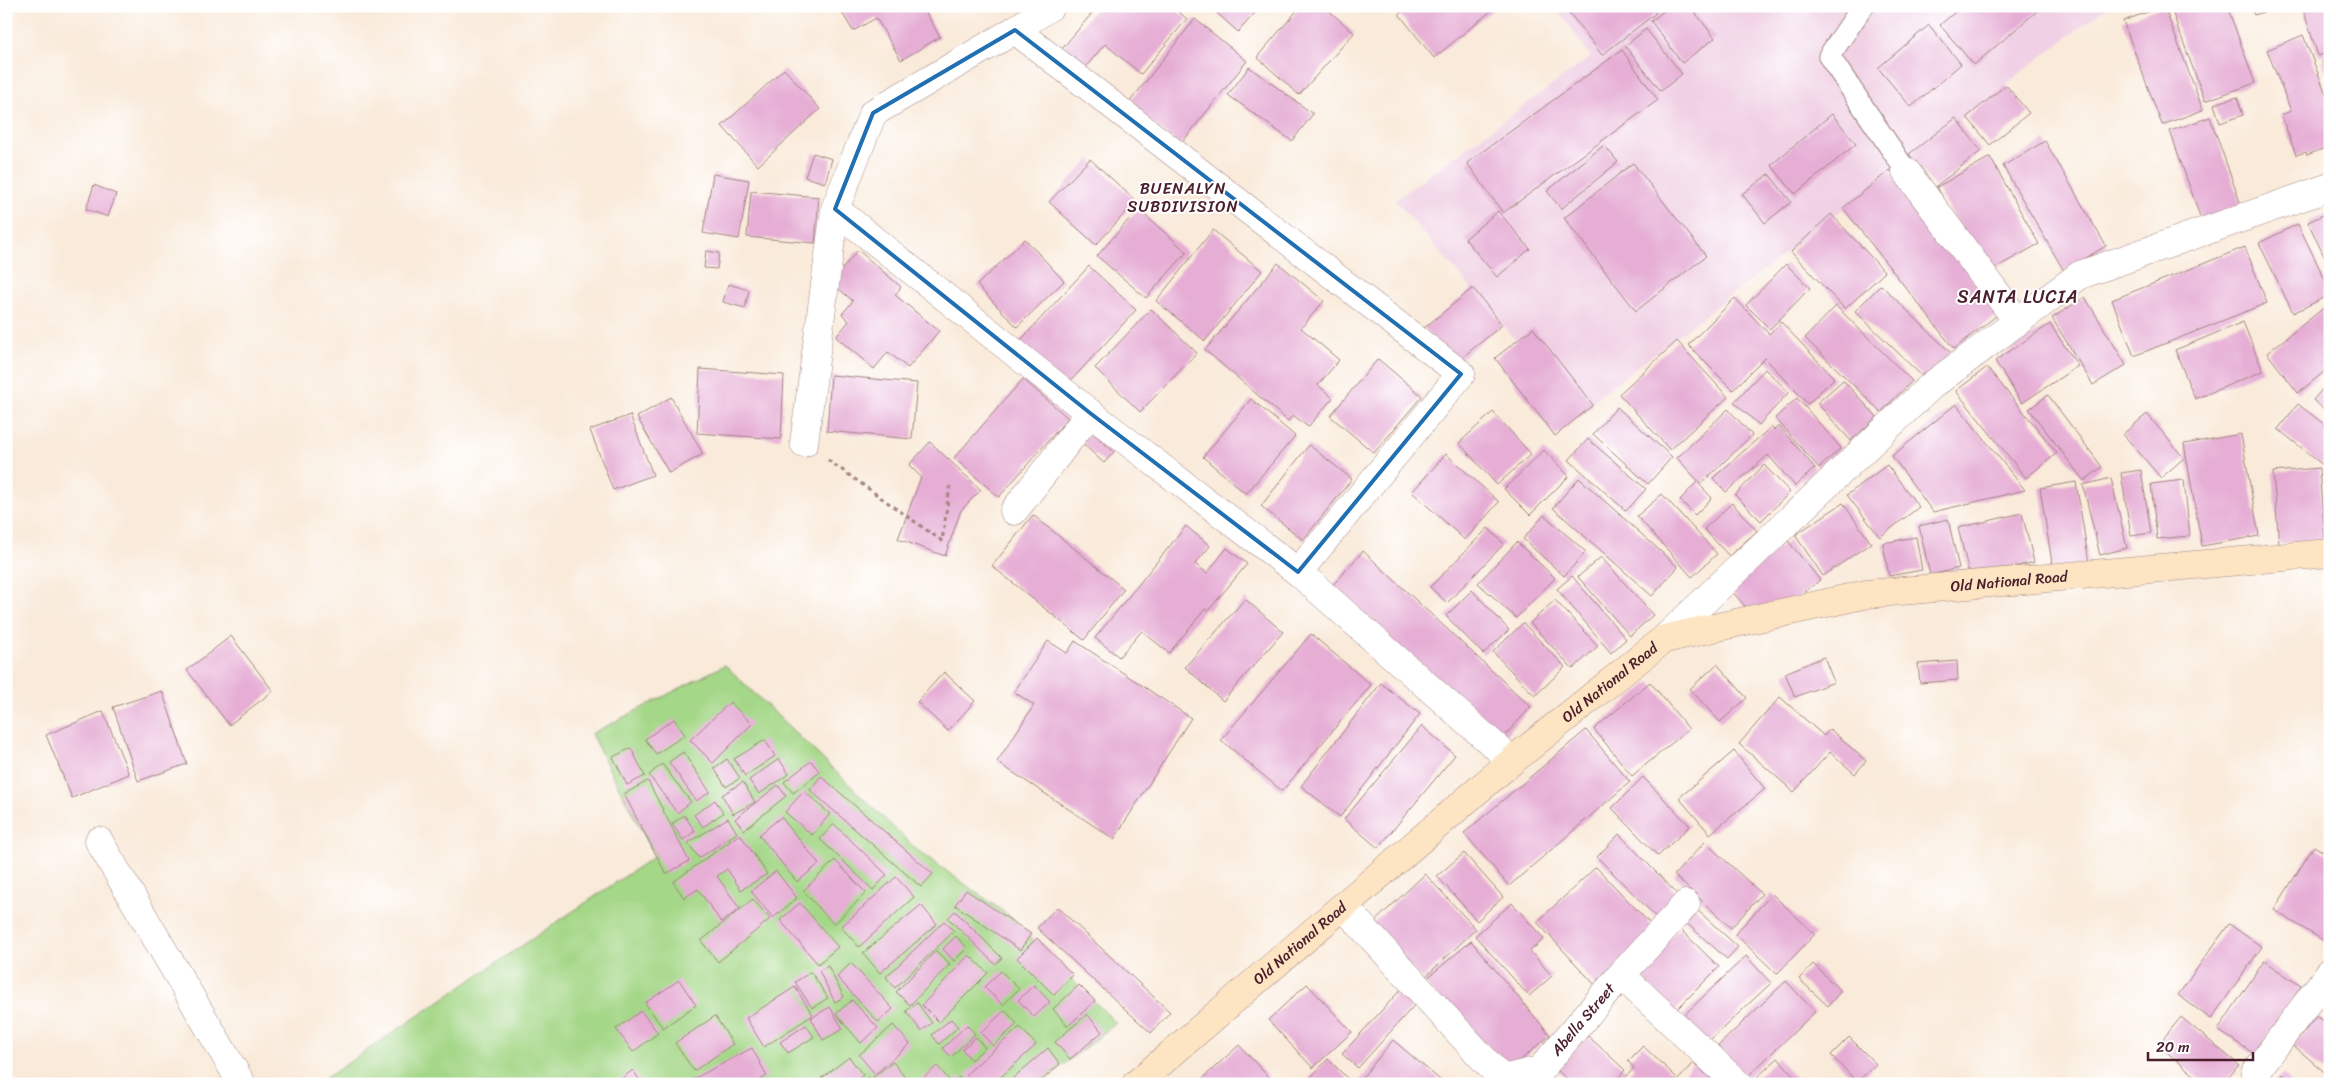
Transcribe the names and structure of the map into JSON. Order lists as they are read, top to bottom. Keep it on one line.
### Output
{"streets":{"main road":["Old National Road"],"street":["Abella Street"]},"crossings":[["Old National Road","Abella Street"]],"districts":["BUENALYN SUBDIVISION","SANTA LUCIA"],"scale_bar":"20 m"}
